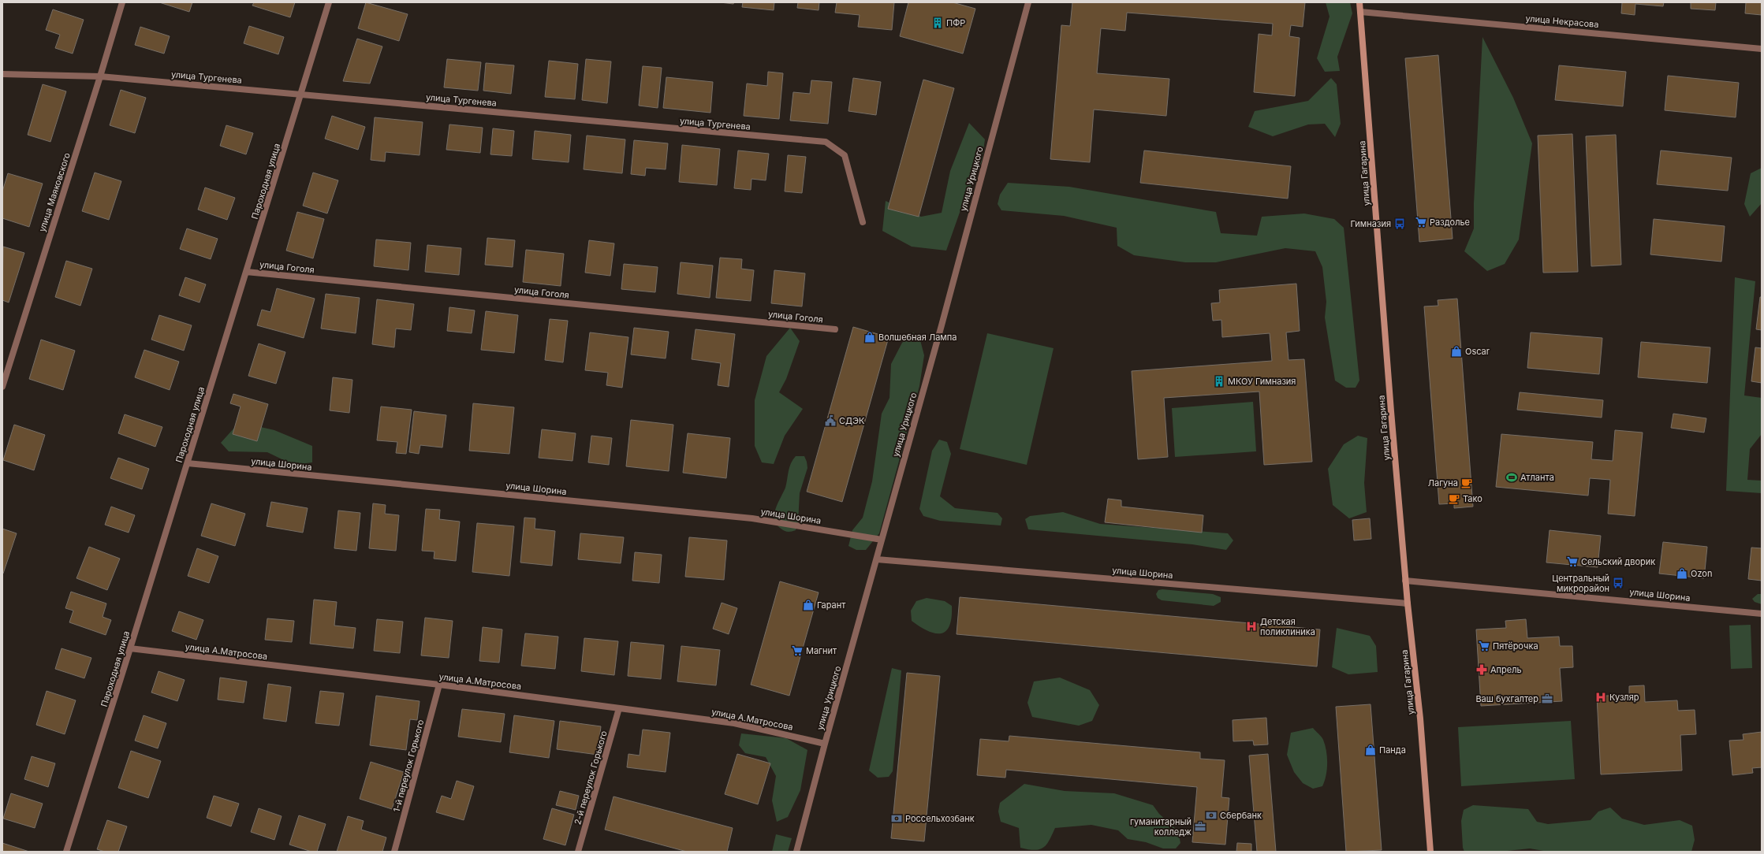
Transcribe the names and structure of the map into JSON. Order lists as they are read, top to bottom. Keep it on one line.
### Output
{"streets":{"street":["улица Некрасова","улица Тургенева","улица Гагарина","улица Урицкого","Пароходная улица","улица Маяковского","улица Гоголя","улица Шорина","улица А.Матросова","1-й переулок Горького","2-й переулок Горького"]},"crossings":[["улица Некрасова","улица Гагарина"],["улица Тургенева","Пароходная улица"],["улица Тургенева","улица Маяковского"],["улица Гагарина","улица Шорина"],["улица Урицкого","улица Шорина"],["улица Урицкого","улица А.Матросова"],["Пароходная улица","улица Гоголя"],["Пароходная улица","улица Шорина"],["Пароходная улица","улица А.Матросова"],["улица А.Матросова","1-й переулок Горького"],["улица А.Матросова","2-й переулок Горького"]],"places":{"building":["ПФР","МКОУ Гимназия"],"supermarket":["Раздолье","Сельский дворик","Пятёрочка","Магнит"],"bus stop":["Гимназия","Центральный микрорайон"],"shop":["Волшебная Лампа","Oscar","Ozon","Гарант","Панда"],"public building":["СДЭК"],"sports":["Атланта"],"cafe":["Лагуна","Тако"],"hospital":["Детская поликлиника","Кузляр"],"pharmacy":["Апрель"],"office":["Ваш бухгалтер","гуманитарный колледж"],"bank":["Сбербанк","Россельхозбанк"]}}
